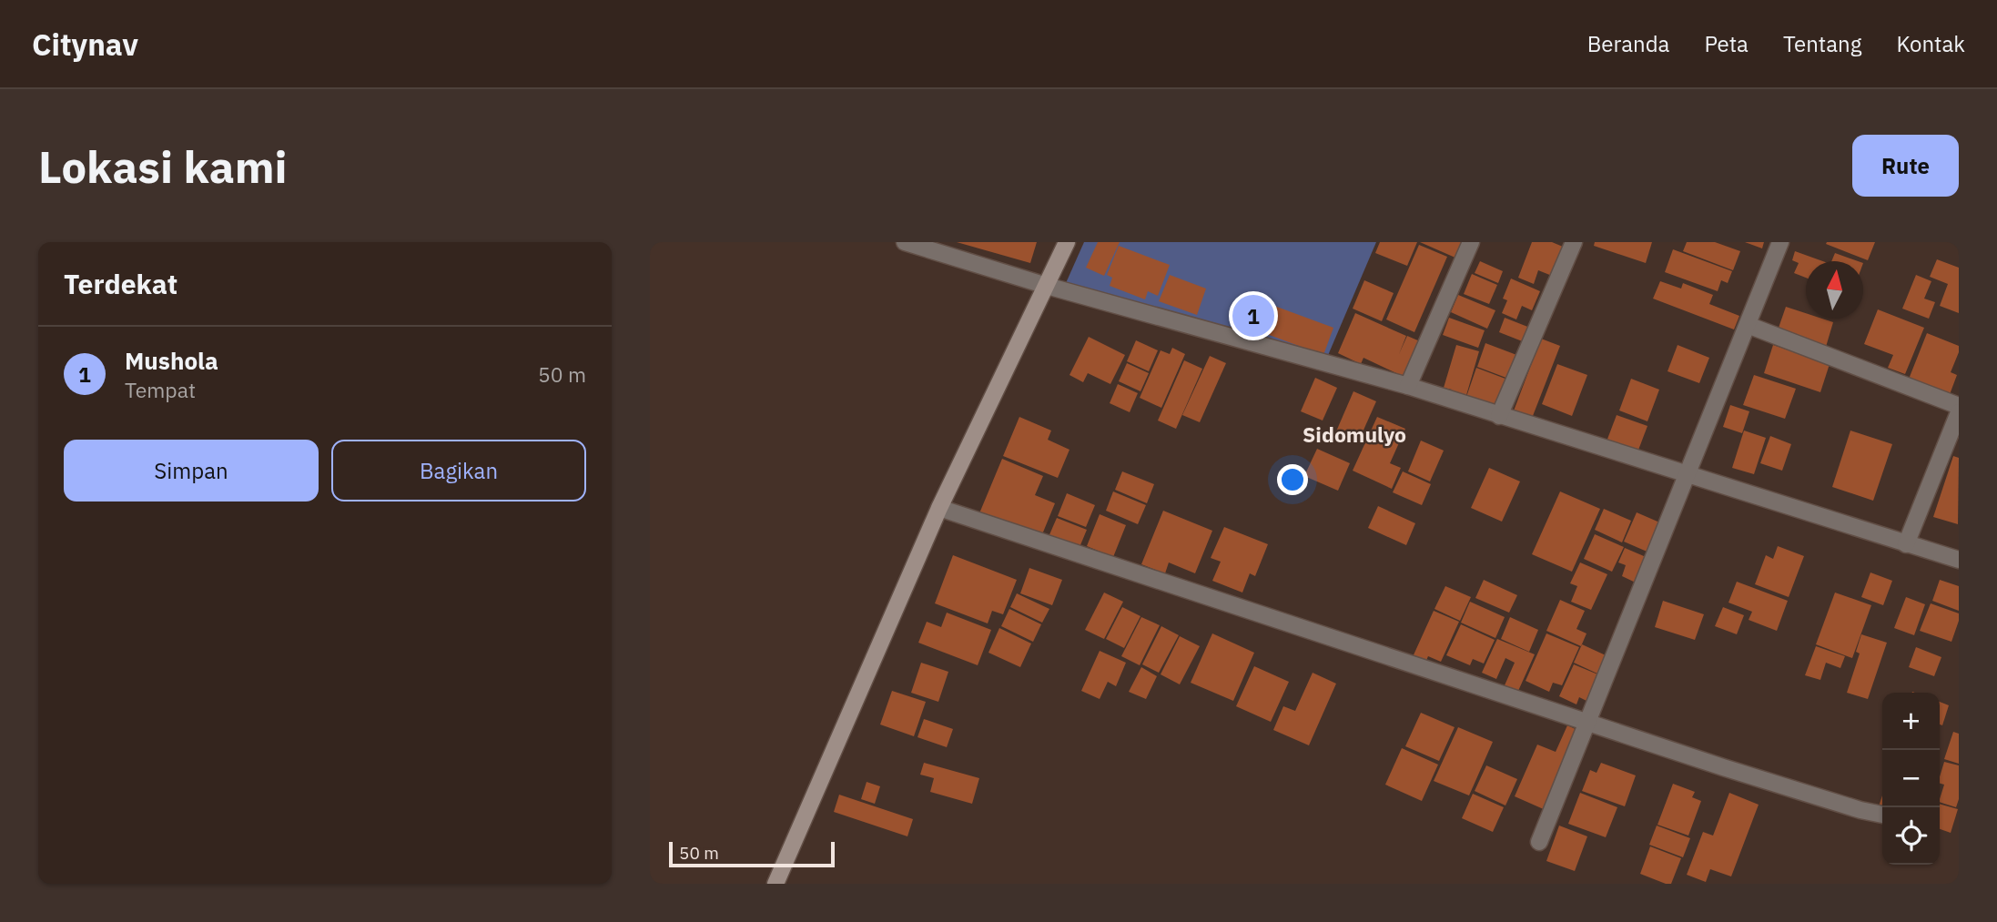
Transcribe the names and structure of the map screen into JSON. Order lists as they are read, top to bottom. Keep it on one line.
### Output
{"districts":["Sidomulyo"],"scale_bar":"50 m","north":"top","page":{"header":"Citynav","nav":["Beranda","Peta","Tentang","Kontak"],"buttons":["Rute",["Simpan","Bagikan"]],"title":"Lokasi kami","heading":"Terdekat","pins":"1","list":[{"mark":"1","name":"Mushola","note":"Tempat","value":"50 m"}],"map_buttons":["+","−"],"scale":"50 m"}}
